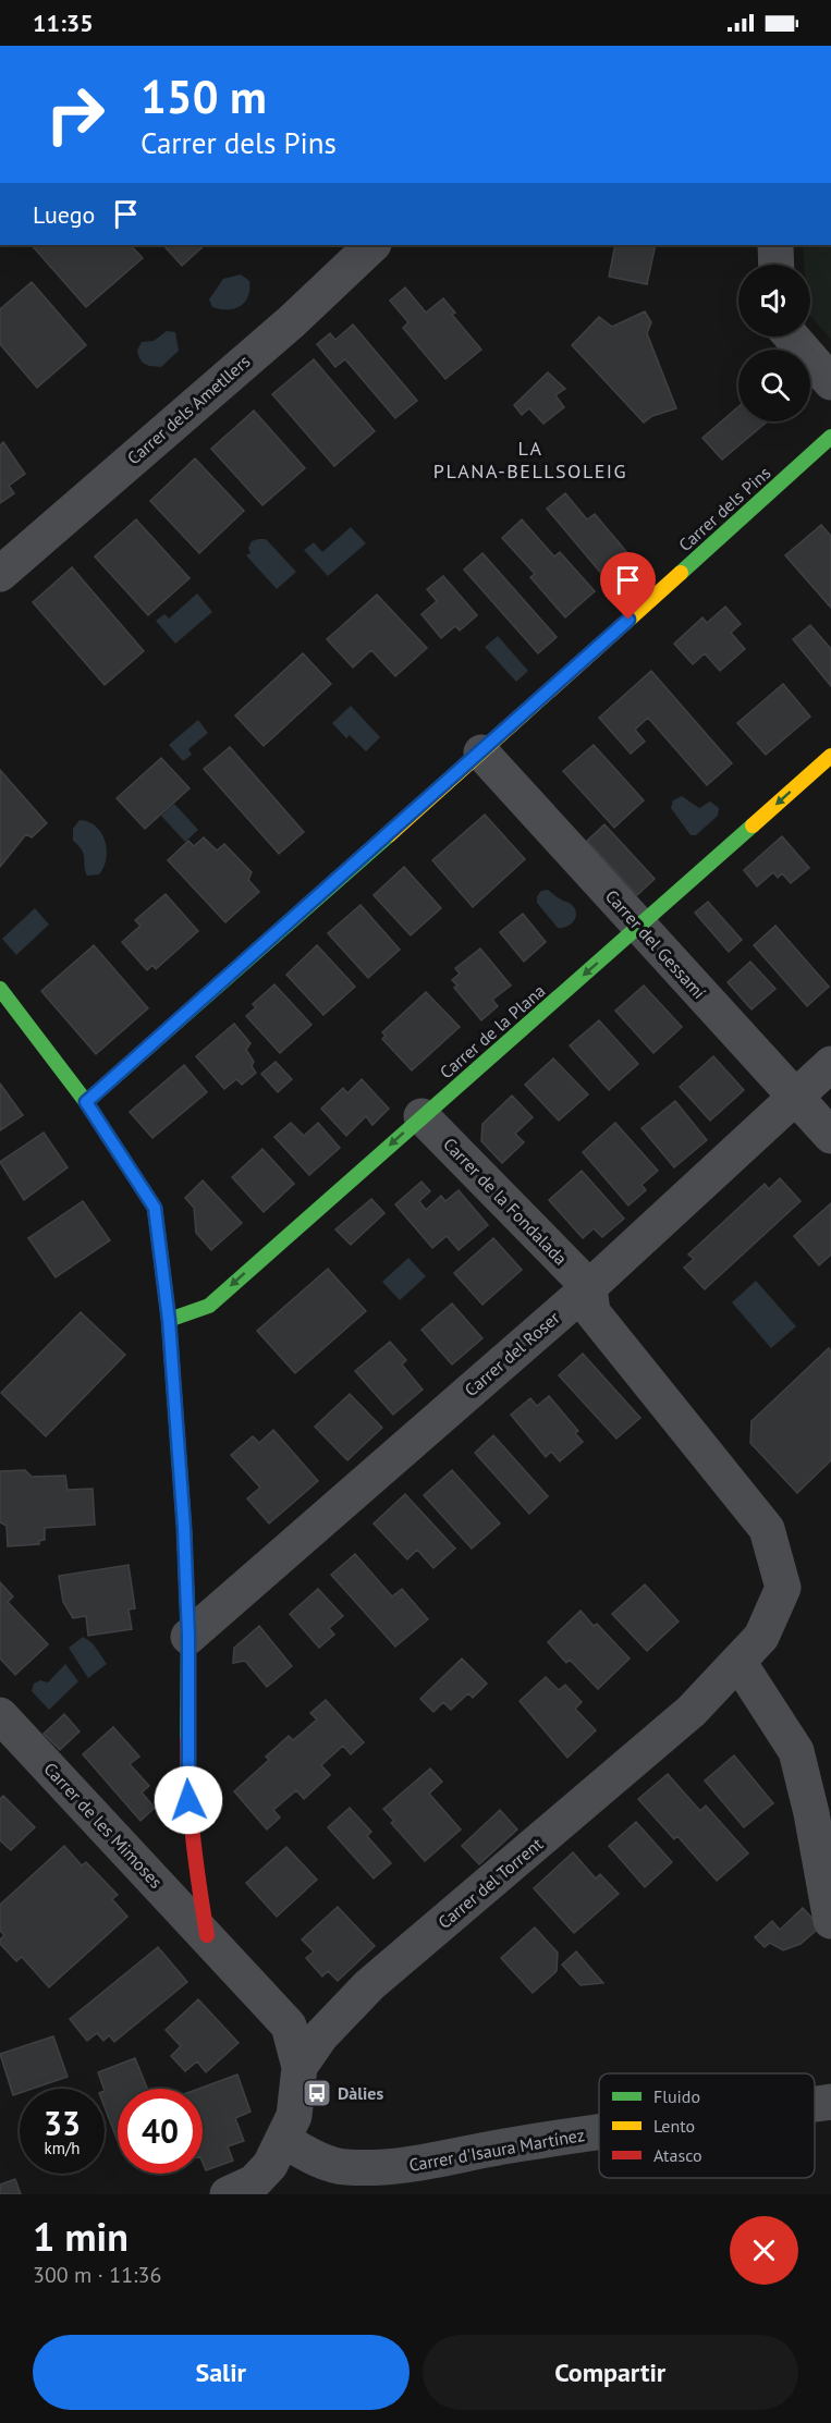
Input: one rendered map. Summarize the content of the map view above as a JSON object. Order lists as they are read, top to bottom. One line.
{"streets":{"street":["Carrer dels Ametllers","Carrer dels Pins","Carrer del Gessamí","Carrer de la Plana","Carrer de la Fondalada","Carrer del Roser","Carrer de les Mimoses","Carrer del Torrent","Carrer d'Isaura Martínez"]},"crossings":[["Carrer dels Pins","Carrer del Gessamí"],["Carrer del Gessamí","Carrer de la Plana"],["Carrer del Gessamí","Carrer del Roser"],["Carrer de la Plana","Carrer de la Fondalada"],["Carrer de la Fondalada","Carrer del Roser"],["Carrer de la Fondalada","Carrer del Torrent"],["Carrer del Roser","Carrer del Torrent"],["Carrer de les Mimoses","Carrer del Torrent"]],"one_way":["Carrer de la Plana"],"districts":["LA PLANA-BELLSOLEIG"],"places":{"bus stop":["Dàlies"]},"legend":["Fluido","Lento","Atasco"],"page":{"status":"11:35","turn":["150 m","Carrer dels Pins"],"then":"Luego","speed":"33 km/h","limit":"40","heading":["1 min","300 m · 11:36"],"buttons":["Salir","Compartir"]}}
